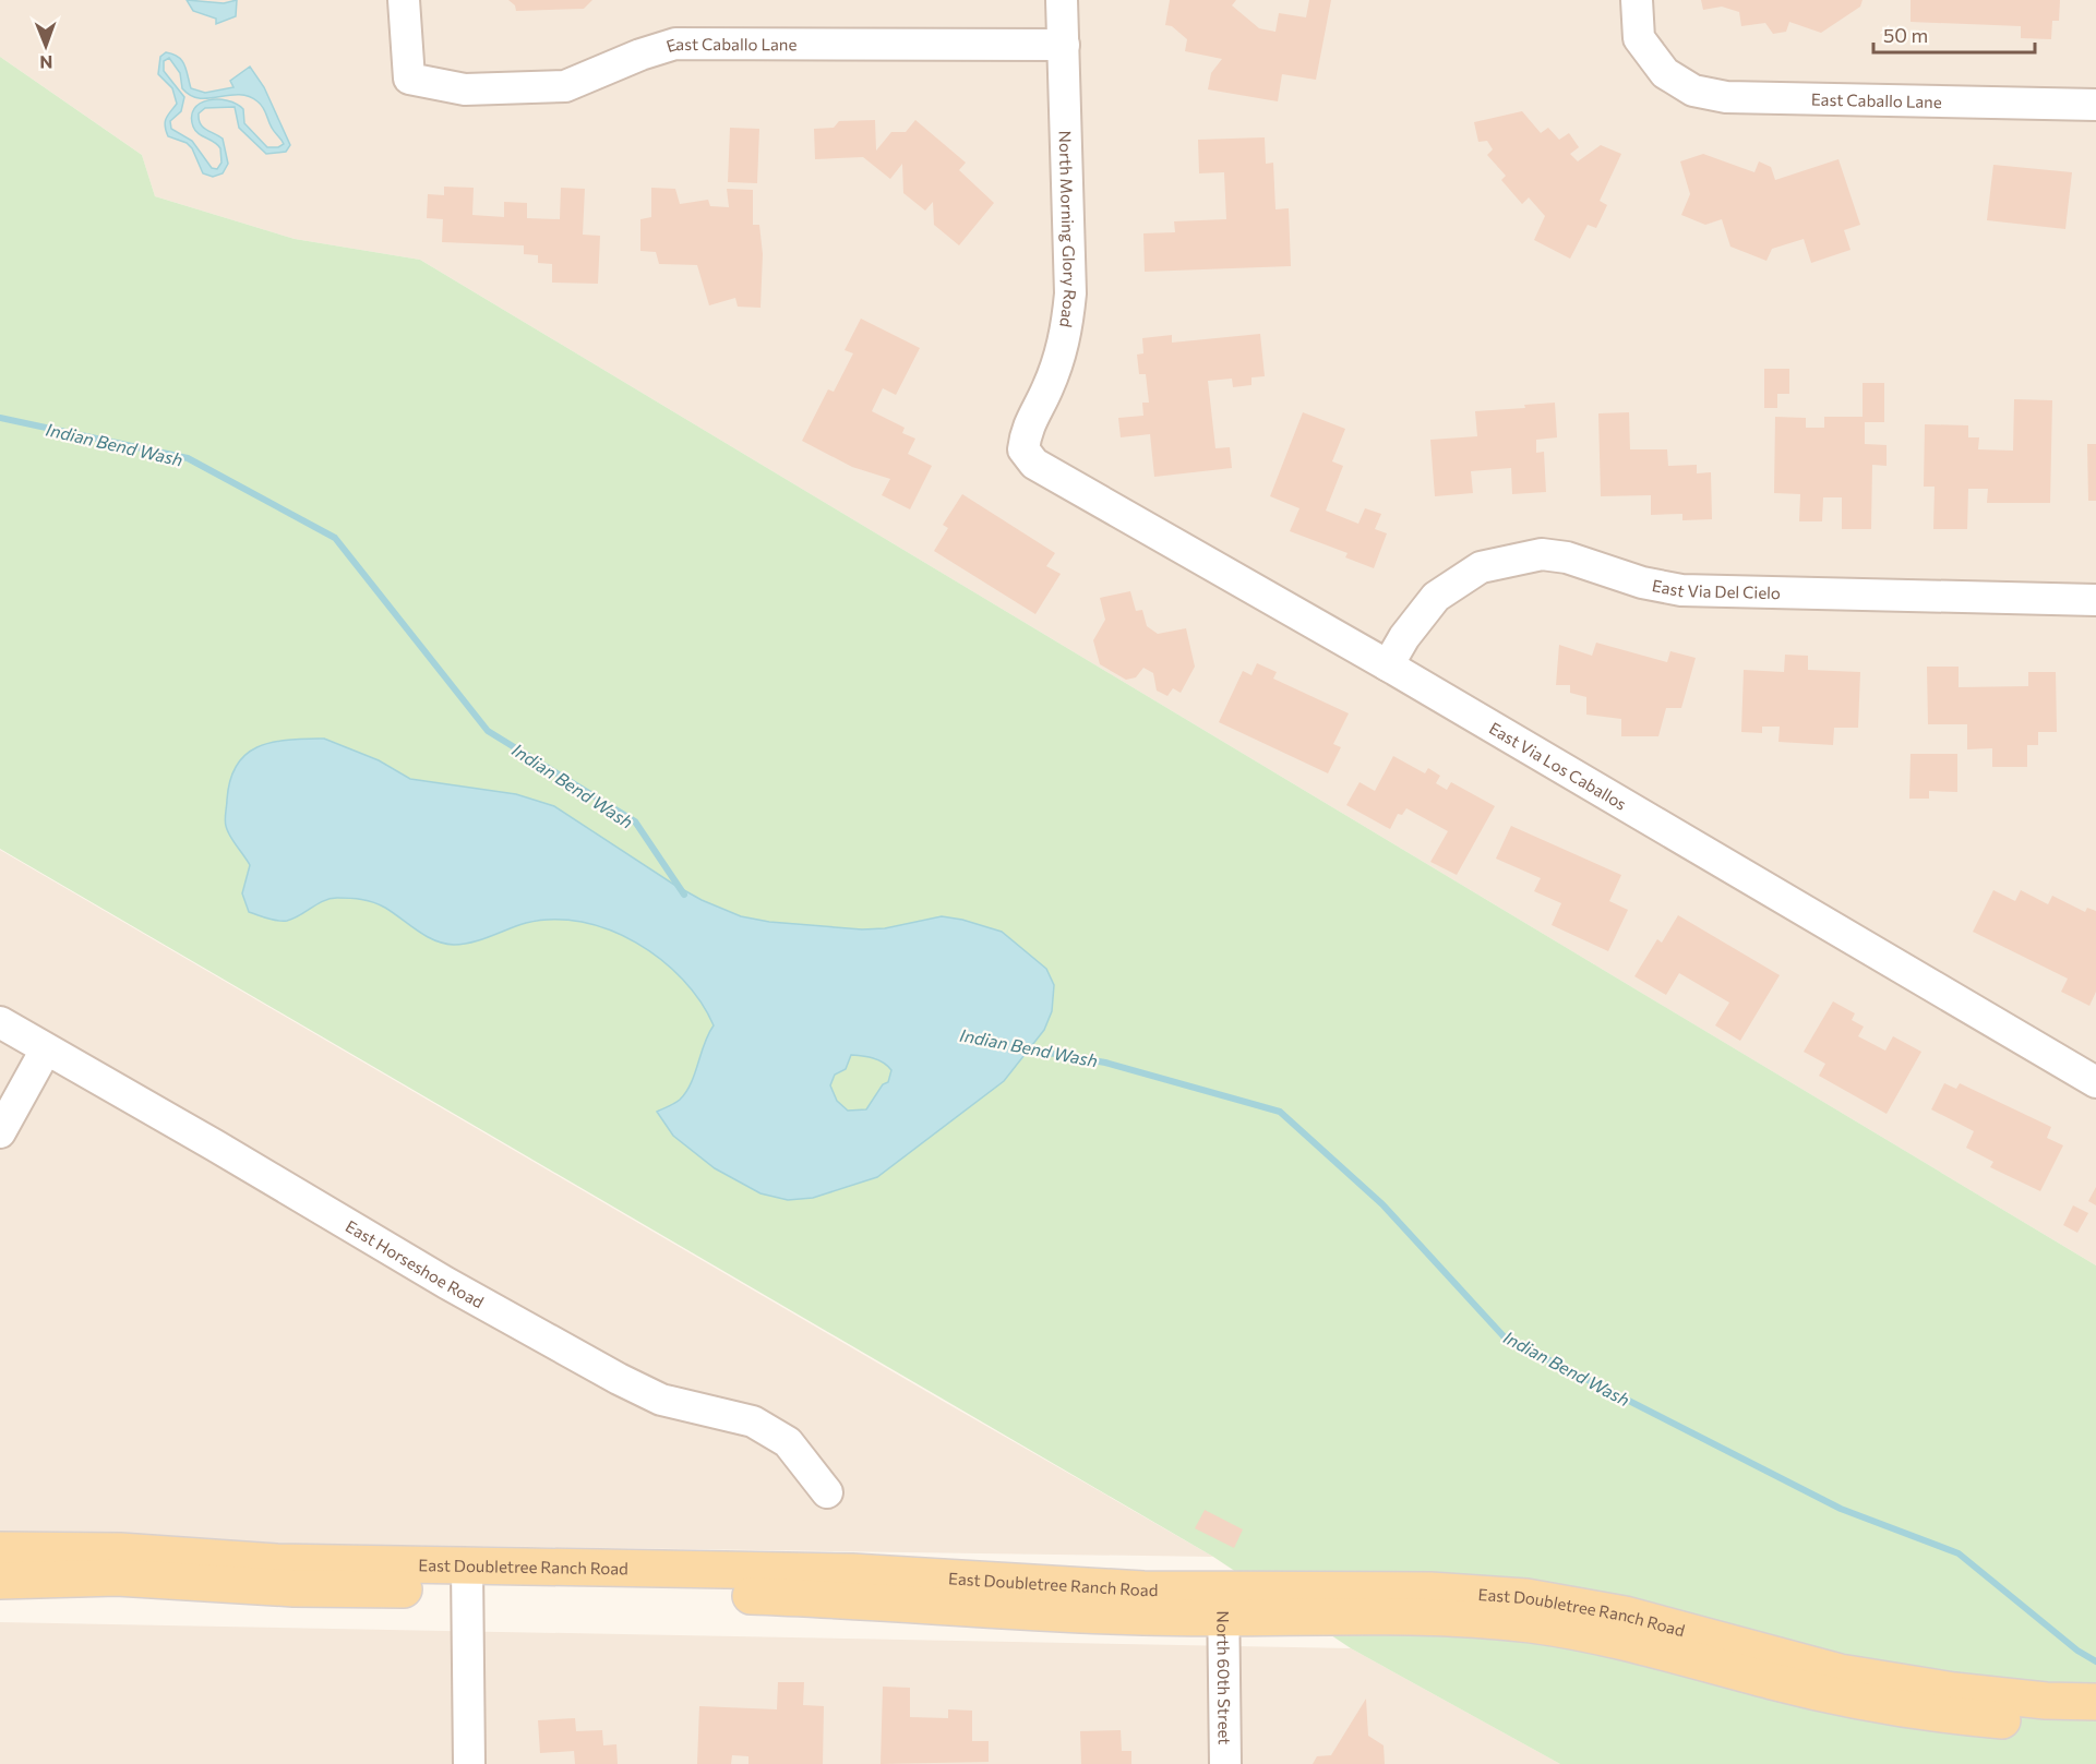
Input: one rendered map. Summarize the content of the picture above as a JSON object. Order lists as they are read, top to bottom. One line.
{"streets":{"main road":["East Doubletree Ranch Road"],"street":["East Caballo Lane","North Morning Glory Road","East Via Del Cielo","East Via Los Caballos","East Horseshoe Road","North 60th Street"]},"crossings":[["East Caballo Lane","North Morning Glory Road"],["North Morning Glory Road","East Via Los Caballos"],["East Via Del Cielo","East Via Los Caballos"],["East Doubletree Ranch Road","North 60th Street"]],"water":["Indian Bend Wash"],"scale_bar":"50 m","north":"bottom"}
